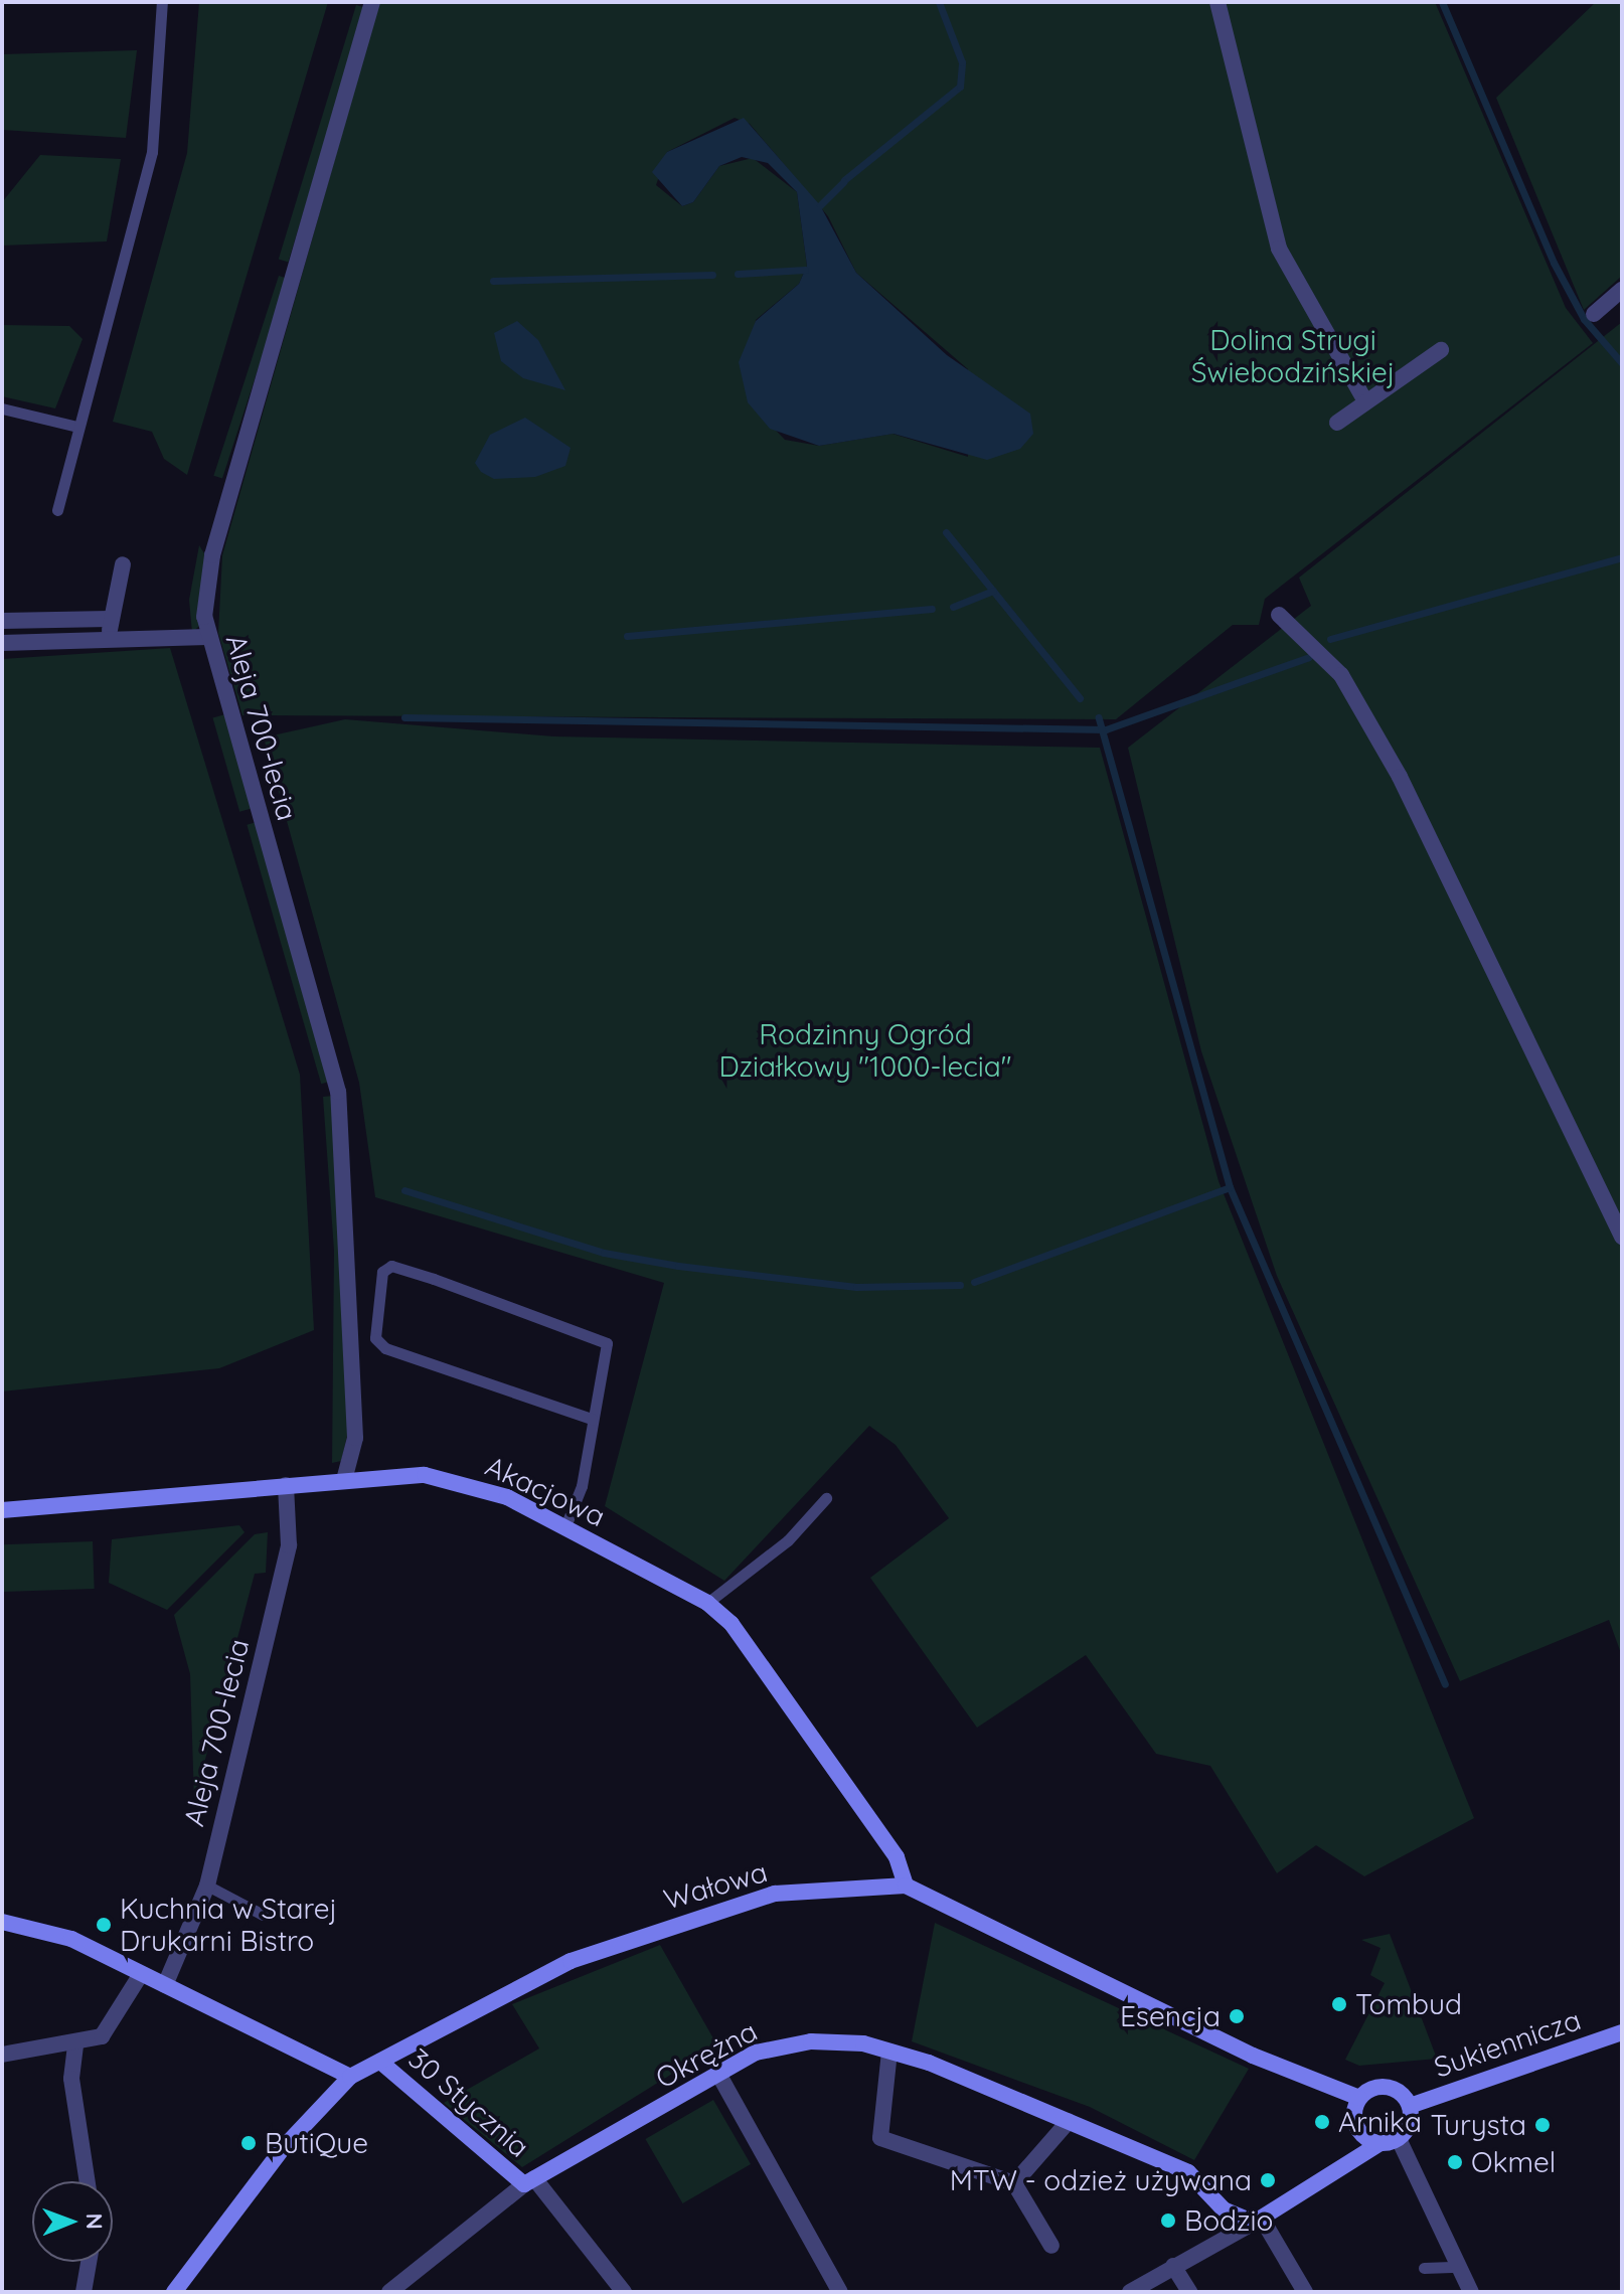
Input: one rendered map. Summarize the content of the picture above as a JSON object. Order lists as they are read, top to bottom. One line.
{"streets":{"street":["Aleja 700-lecia","Akacjowa","Wałowa","Sukiennicza","Okrężna","30 Stycznia"]},"crossings":[["Aleja 700-lecia","Akacjowa"],["Akacjowa","Wałowa"],["Wałowa","Sukiennicza"],["Wałowa","30 Stycznia"],["Okrężna","30 Stycznia"]],"parks":["Dolina Strugi Świebodzińskiej","Rodzinny Ogród Działkowy \"1000-lecia\""],"places":["Kuchnia w Starej Drukarni Bistro","Tombud","Esencja","Arnika","Turysta","ButiQue","Okmel","MTW - odzież używana","Bodzio"],"north":"right"}
